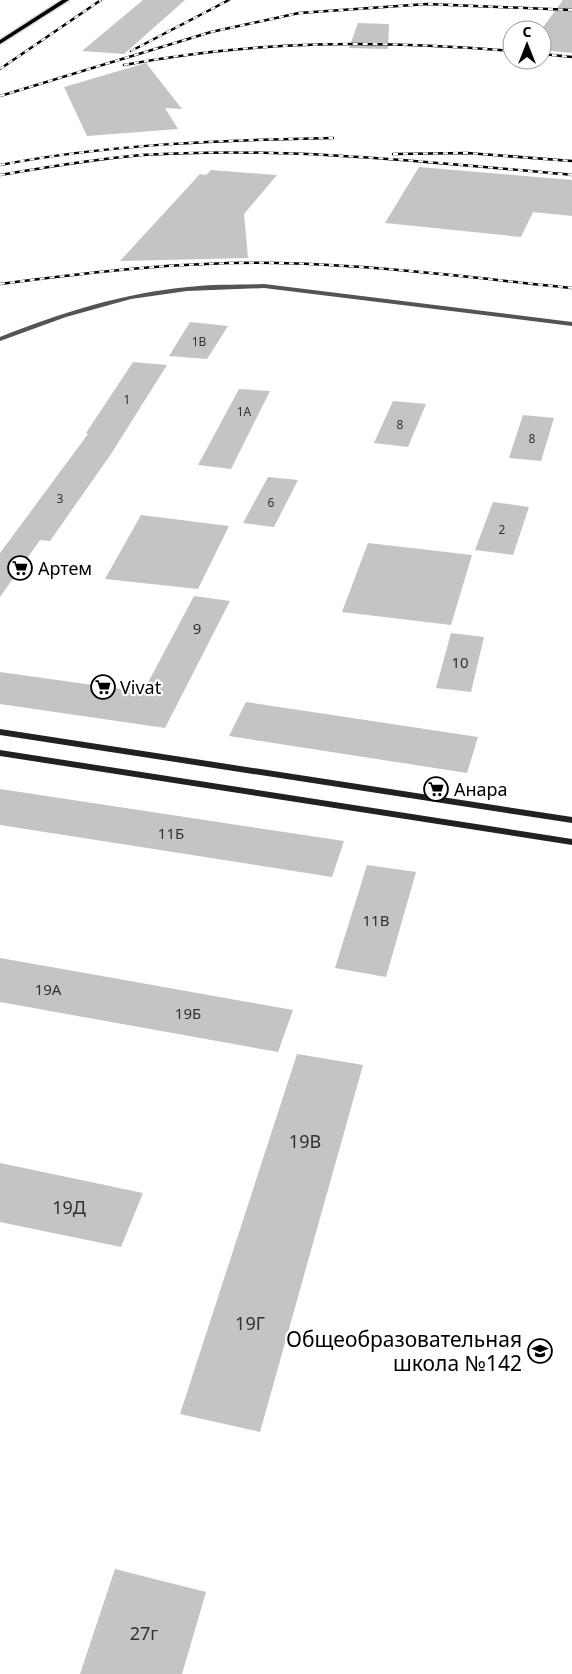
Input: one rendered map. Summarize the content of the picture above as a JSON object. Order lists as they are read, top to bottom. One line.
{"places":{"supermarket":["Артем","Vivat","Анара"],"school or university":["Общеобразовательная школа №142"]},"house_numbers":["1В","1","1А","8","8","3","6","2","9","10","11Б","11В","19А","19Б","19В","19Д","19Г","27г"],"north":"top"}
